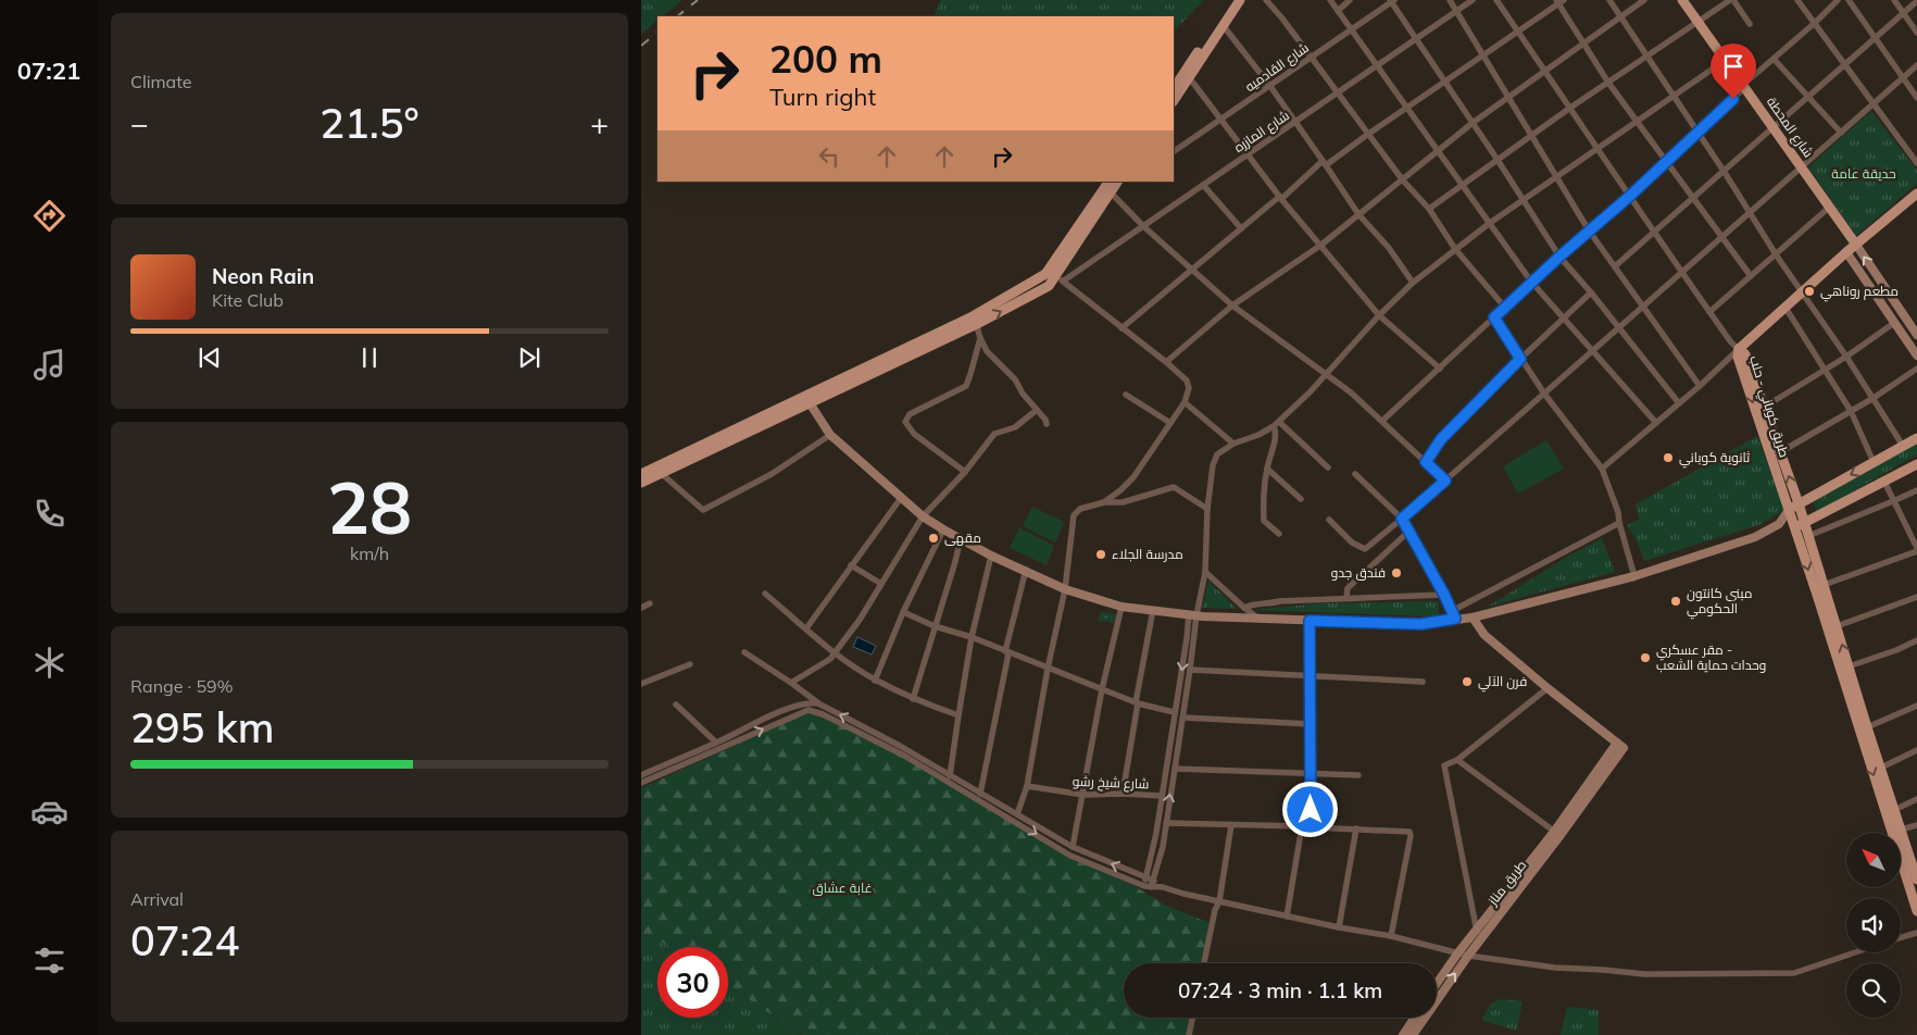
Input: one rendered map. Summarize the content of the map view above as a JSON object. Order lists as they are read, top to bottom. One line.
{"streets":{"main road":["شارع المحطة","طريق كوباني - حلب","طريق مناز"],"street":["شارع القادميه","شارع المازره","شارع شيخ رشو"]},"parks":["حديقة عامة","غابة عشاق"],"places":["مطعم روناهي","ثانوية كوباني","مقهى","مدرسة الجلاء","فندق جدو","مبنى كانتون الحكومي","مقر عسكري - وحدات حماية الشعب","فرن الآلي"],"north":"top left","page":{"tabs":"07:21","tile":["Climate",["28","km/h"],["Range · 59%","295 km"],["Arrival","07:24"]],"turn":["200 m","Turn right"],"heat":["−","21.5°","+"],"song":["Neon Rain","Kite Club"],"limit":"30","trip":"07:24 · 3 min · 1.1 km"}}
